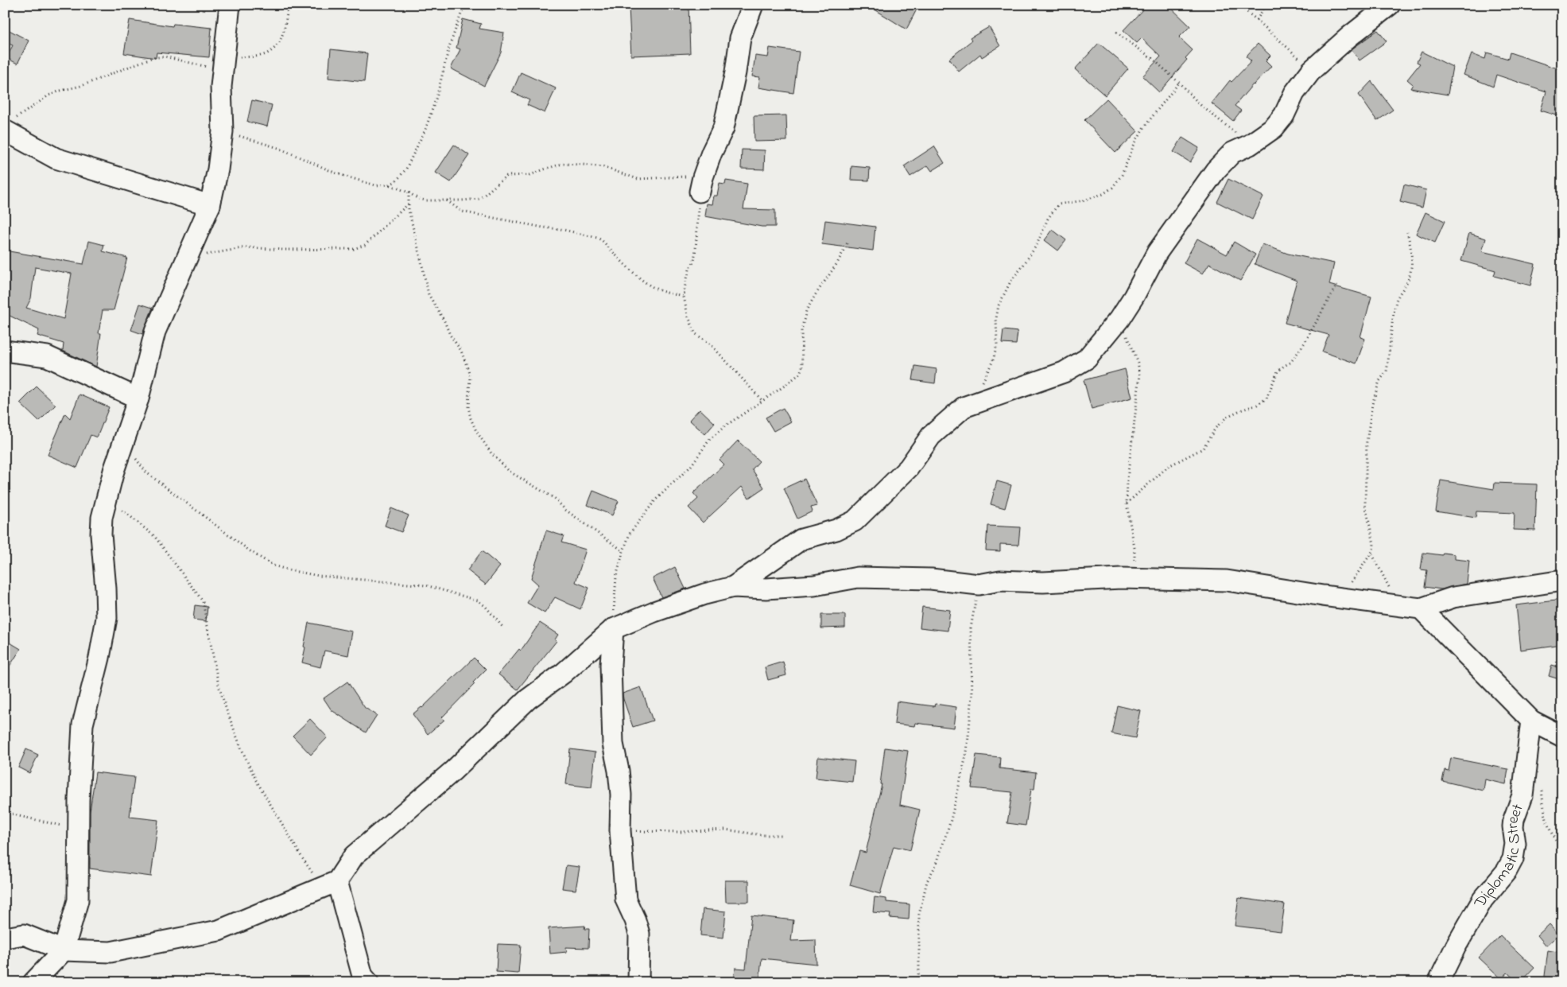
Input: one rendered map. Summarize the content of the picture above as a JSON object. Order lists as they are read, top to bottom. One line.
{"streets":{"street":["Diplomatic Street"]}}
